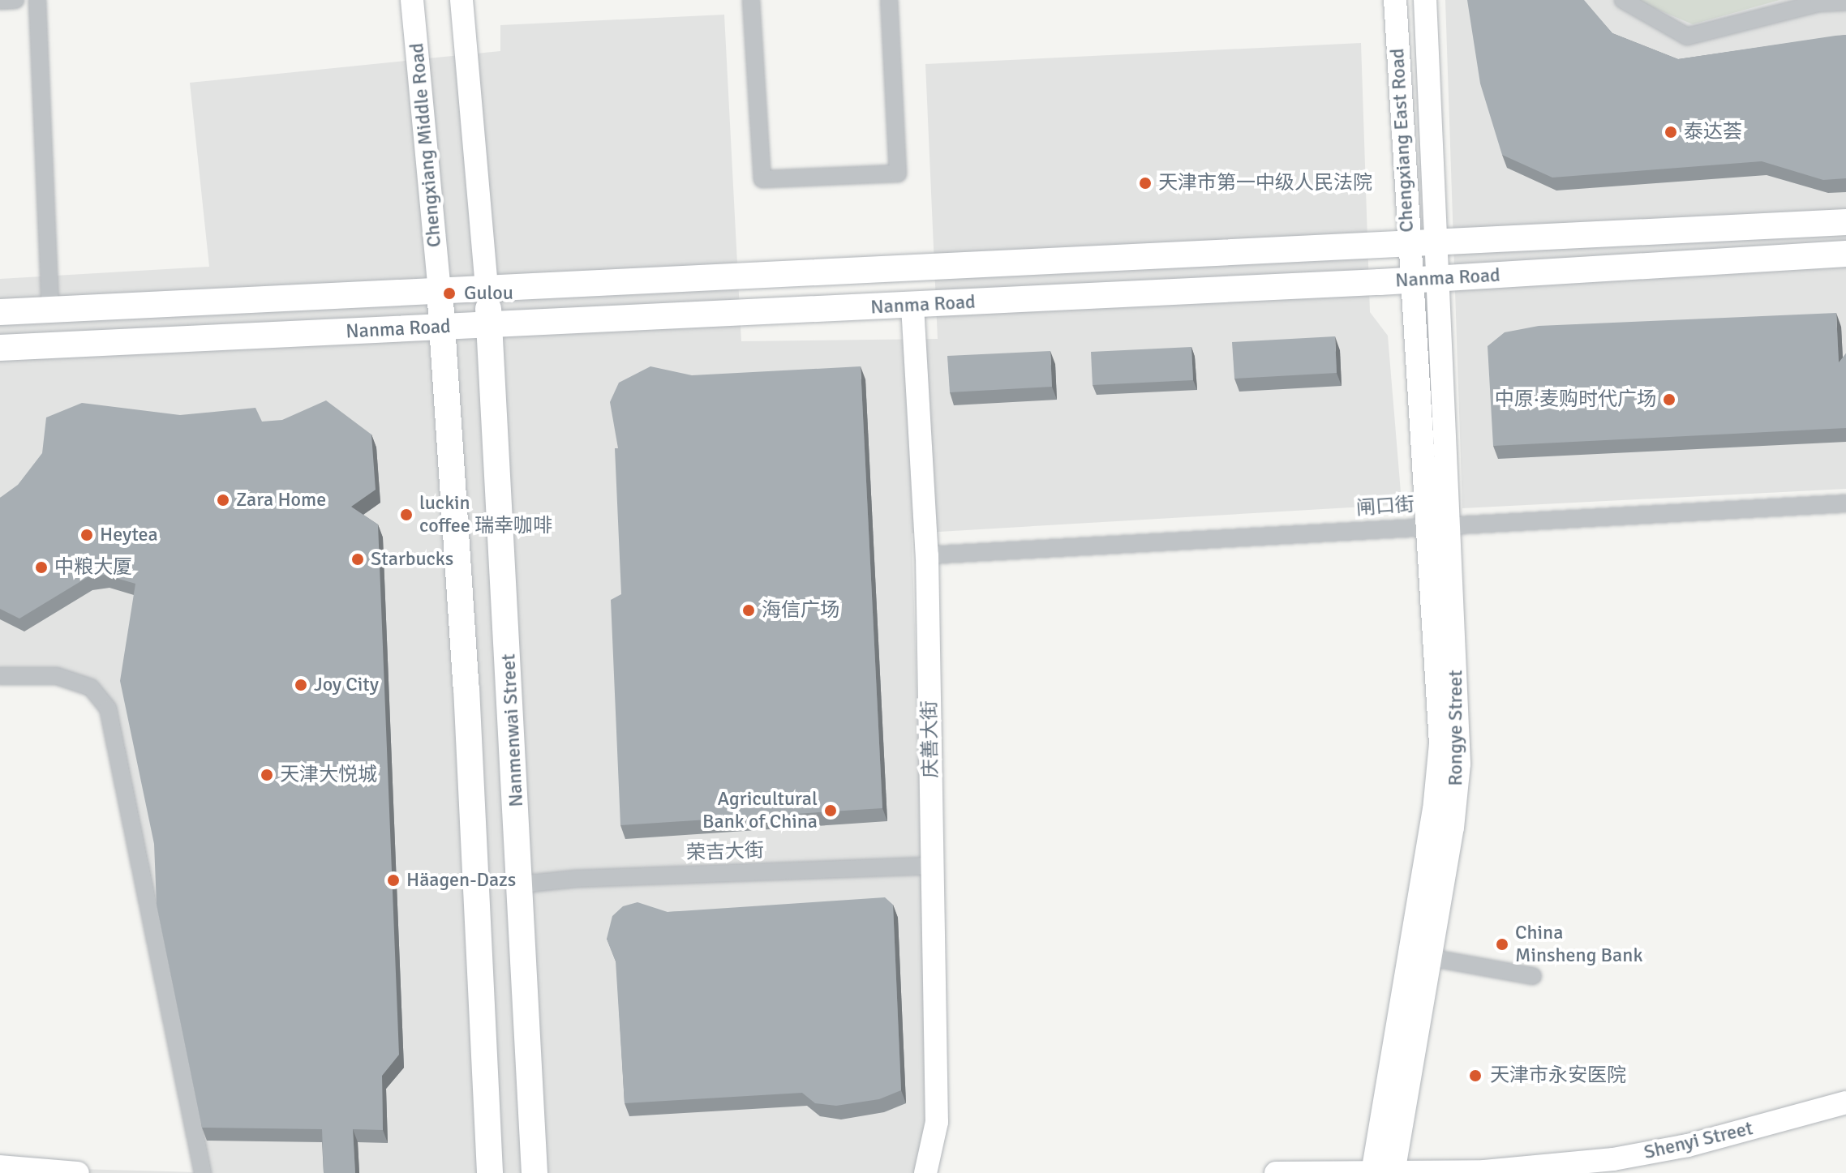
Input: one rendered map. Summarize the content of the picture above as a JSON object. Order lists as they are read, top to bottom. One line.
{"streets":{"main road":["Nanma Road","Nanmenwai Street"],"street":["Chengxiang East Road","Chengxiang Middle Road","闸口街","Rongye Street","庆善大街","荣吉大街","Shenyi Street"]},"crossings":[["Chengxiang East Road","Nanma Road"],["Chengxiang East Road","Rongye Street"],["Chengxiang Middle Road","Nanma Road"],["Nanma Road","Rongye Street"],["Nanma Road","Nanmenwai Street"],["Nanma Road","庆善大街"],["闸口街","Rongye Street"],["闸口街","庆善大街"],["Rongye Street","Shenyi Street"],["Nanmenwai Street","荣吉大街"],["庆善大街","荣吉大街"]],"places":["泰达荟","天津市第一中级人民法院","Gulou","中原·麦购时代广场","Zara Home","luckin coffee 瑞幸咖啡","Heytea","Starbucks","中粮大厦","海信广场","Joy City","天津大悦城","Agricultural Bank of China","Häagen-Dazs","China Minsheng Bank","天津市永安医院"]}
